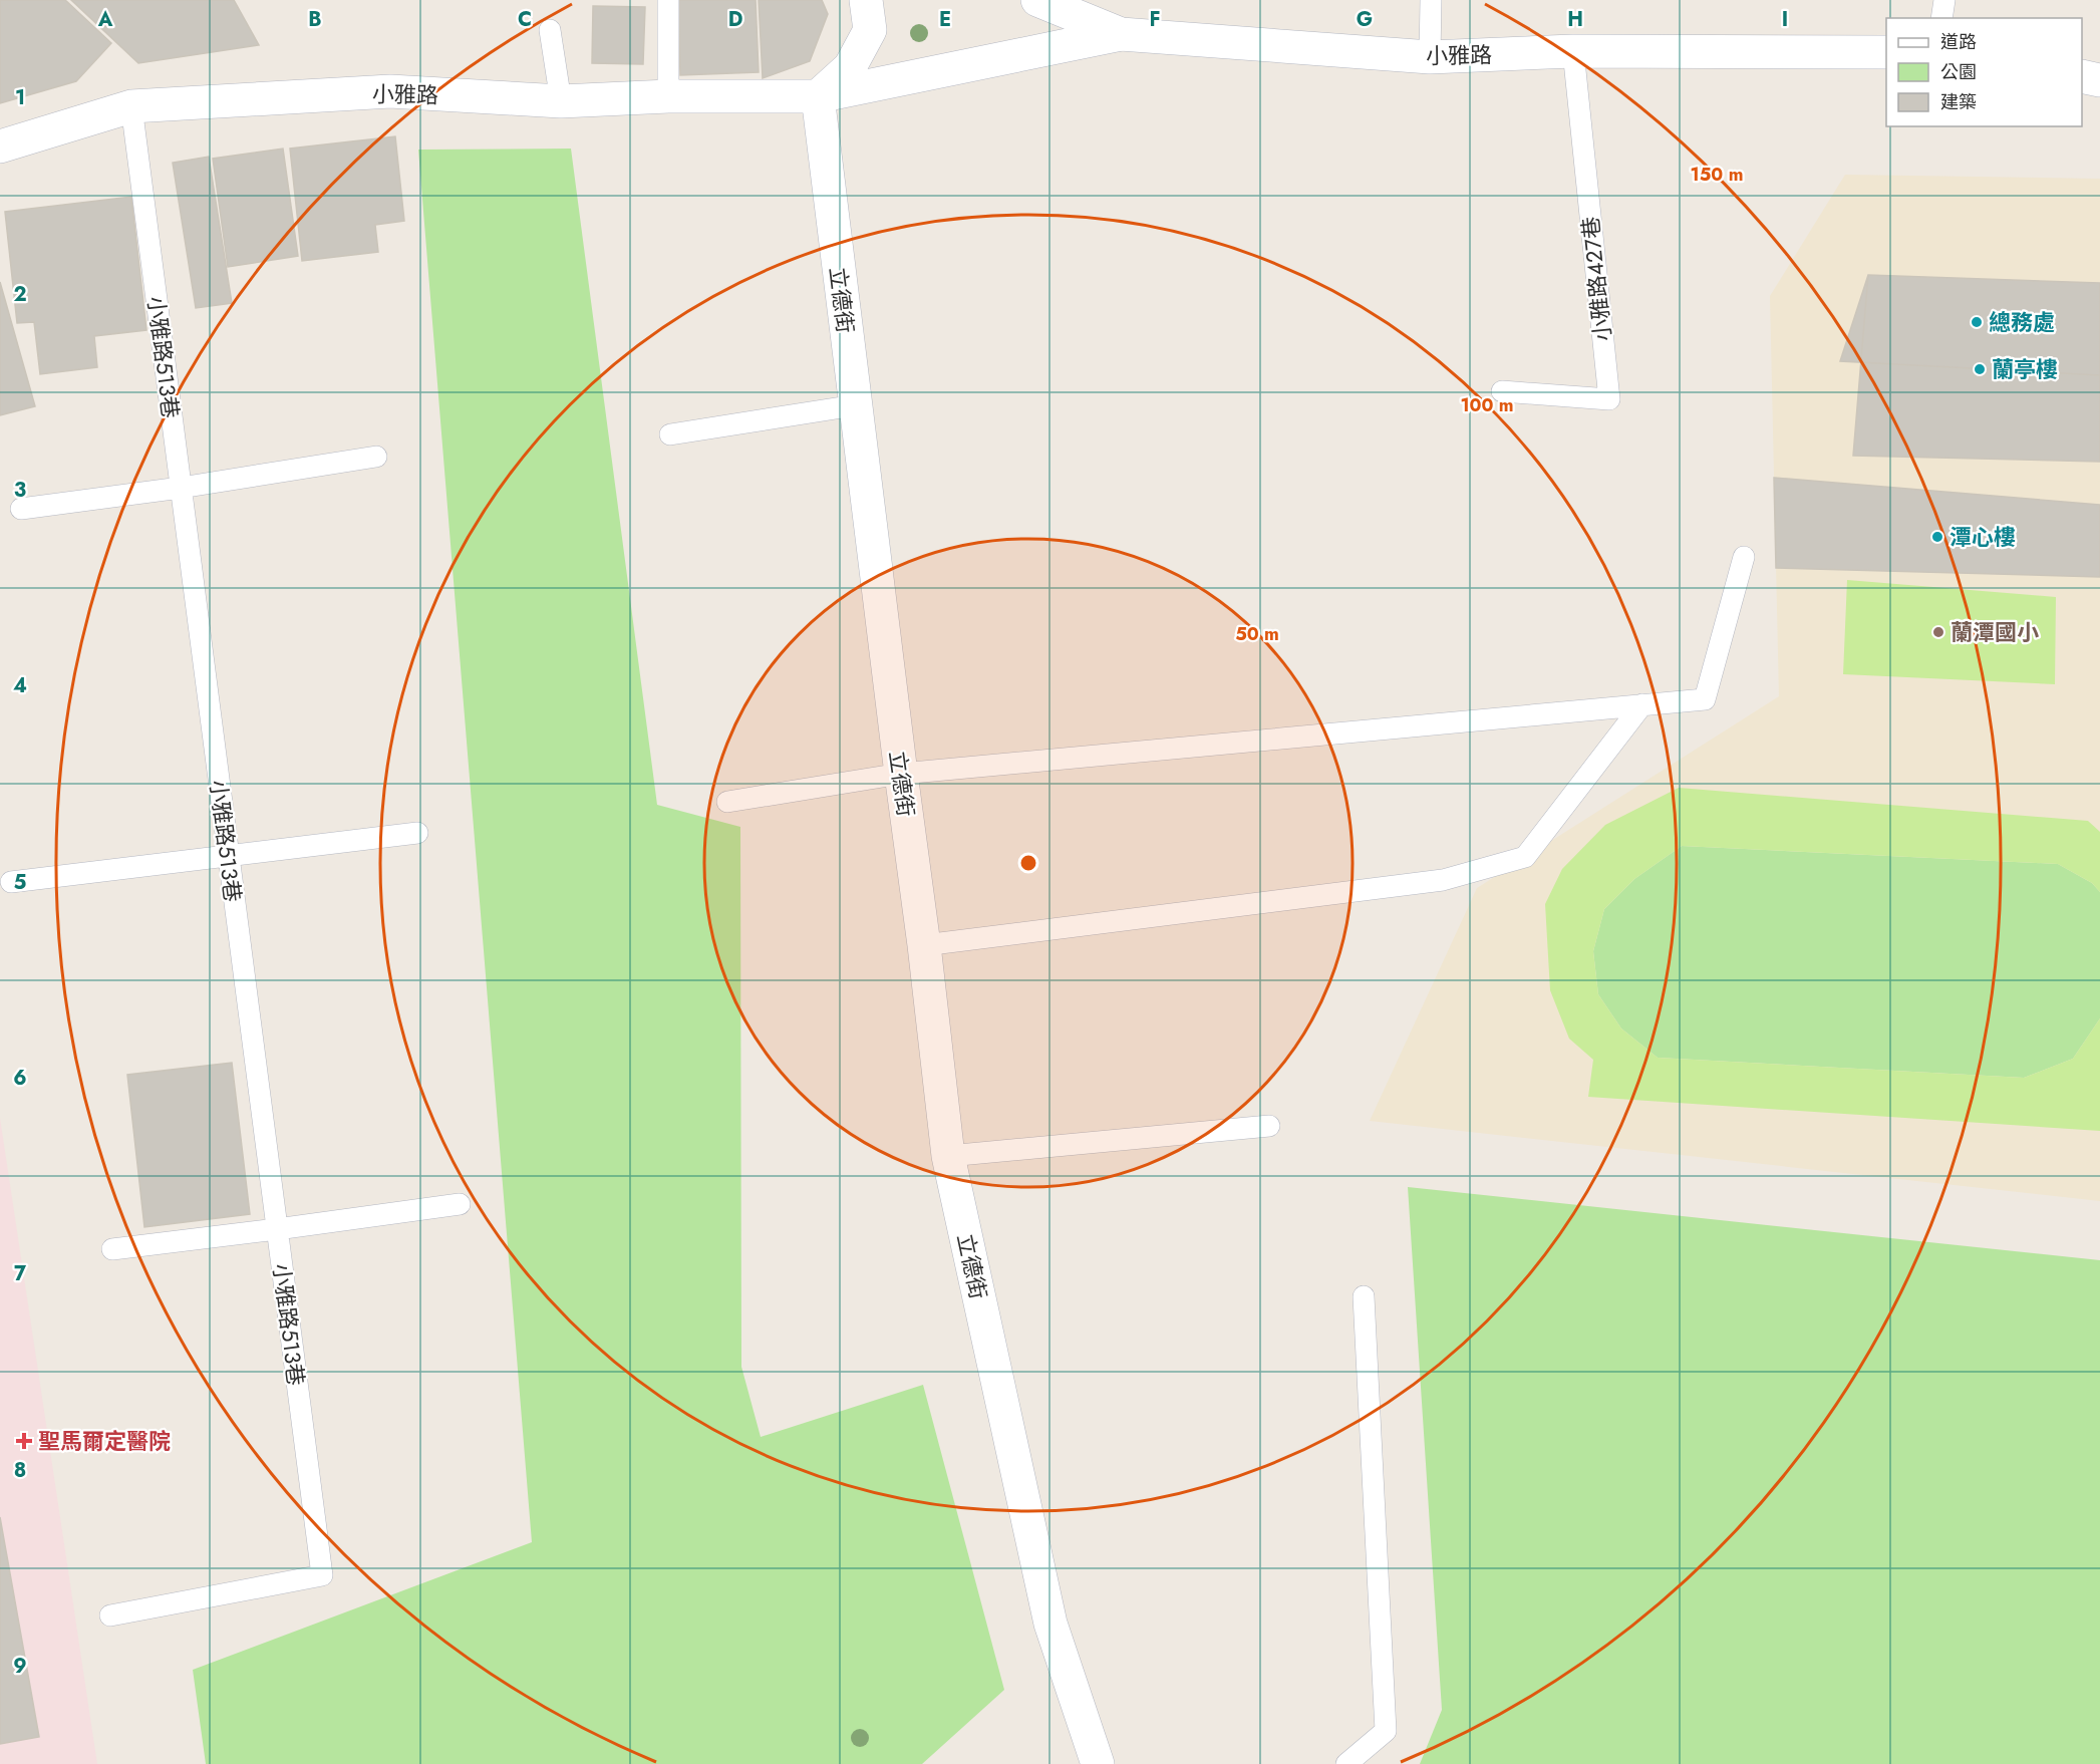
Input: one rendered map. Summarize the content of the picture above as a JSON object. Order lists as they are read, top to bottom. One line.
{"streets":{"street":["小雅路","立德街"],"lane":["小雅路427巷","小雅路513巷"]},"crossings":[["小雅路","小雅路427巷"],["小雅路","立德街"],["小雅路","小雅路513巷"]],"places":{"other":["總務處","蘭亭樓","潭心樓","蘭潭國小"],"health":["聖馬爾定醫院"]},"legend":["道路","公園","建築"],"grid":{"columns":["A","B","C","D","E","F","G","H","I"],"rows":["1","2","3","4","5","6","7","8","9"]},"rings":["150 m","100 m","50 m"]}
